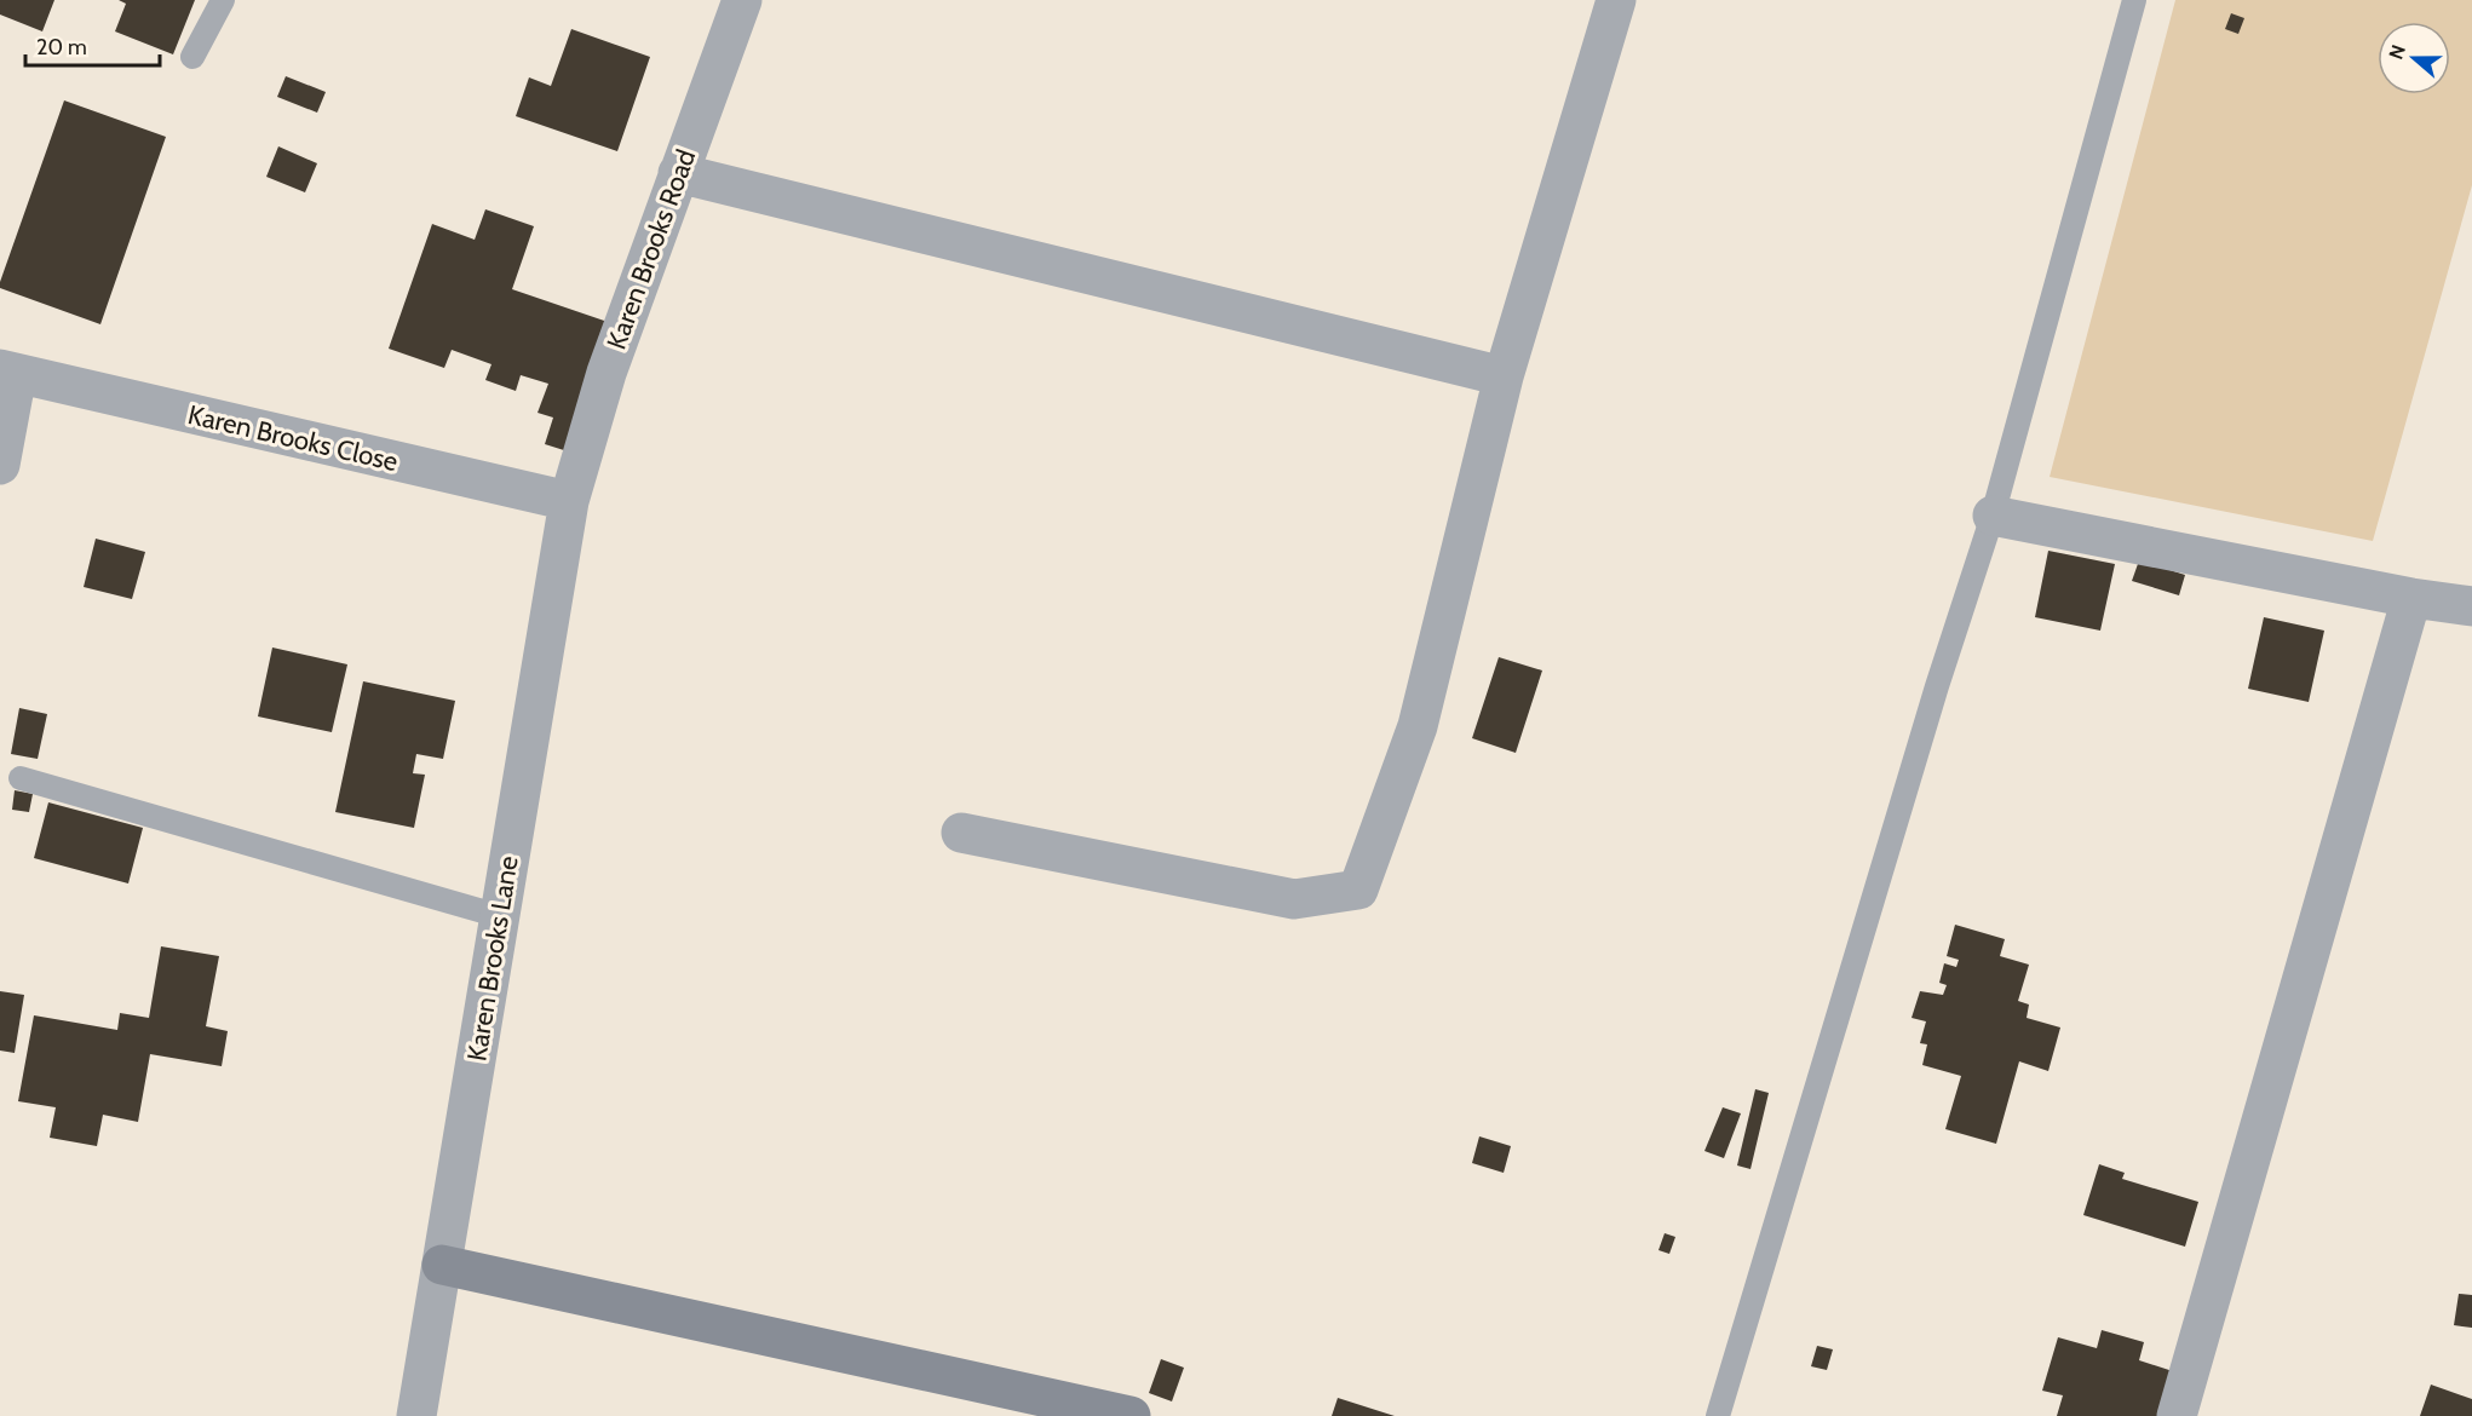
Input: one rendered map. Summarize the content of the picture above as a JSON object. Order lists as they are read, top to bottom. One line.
{"streets":{"street":["Karen Brooks Road","Karen Brooks Close","Karen Brooks Lane"]},"crossings":[["Karen Brooks Road","Karen Brooks Close"],["Karen Brooks Road","Karen Brooks Lane"],["Karen Brooks Close","Karen Brooks Lane"]],"scale_bar":"20 m","north":"left"}
